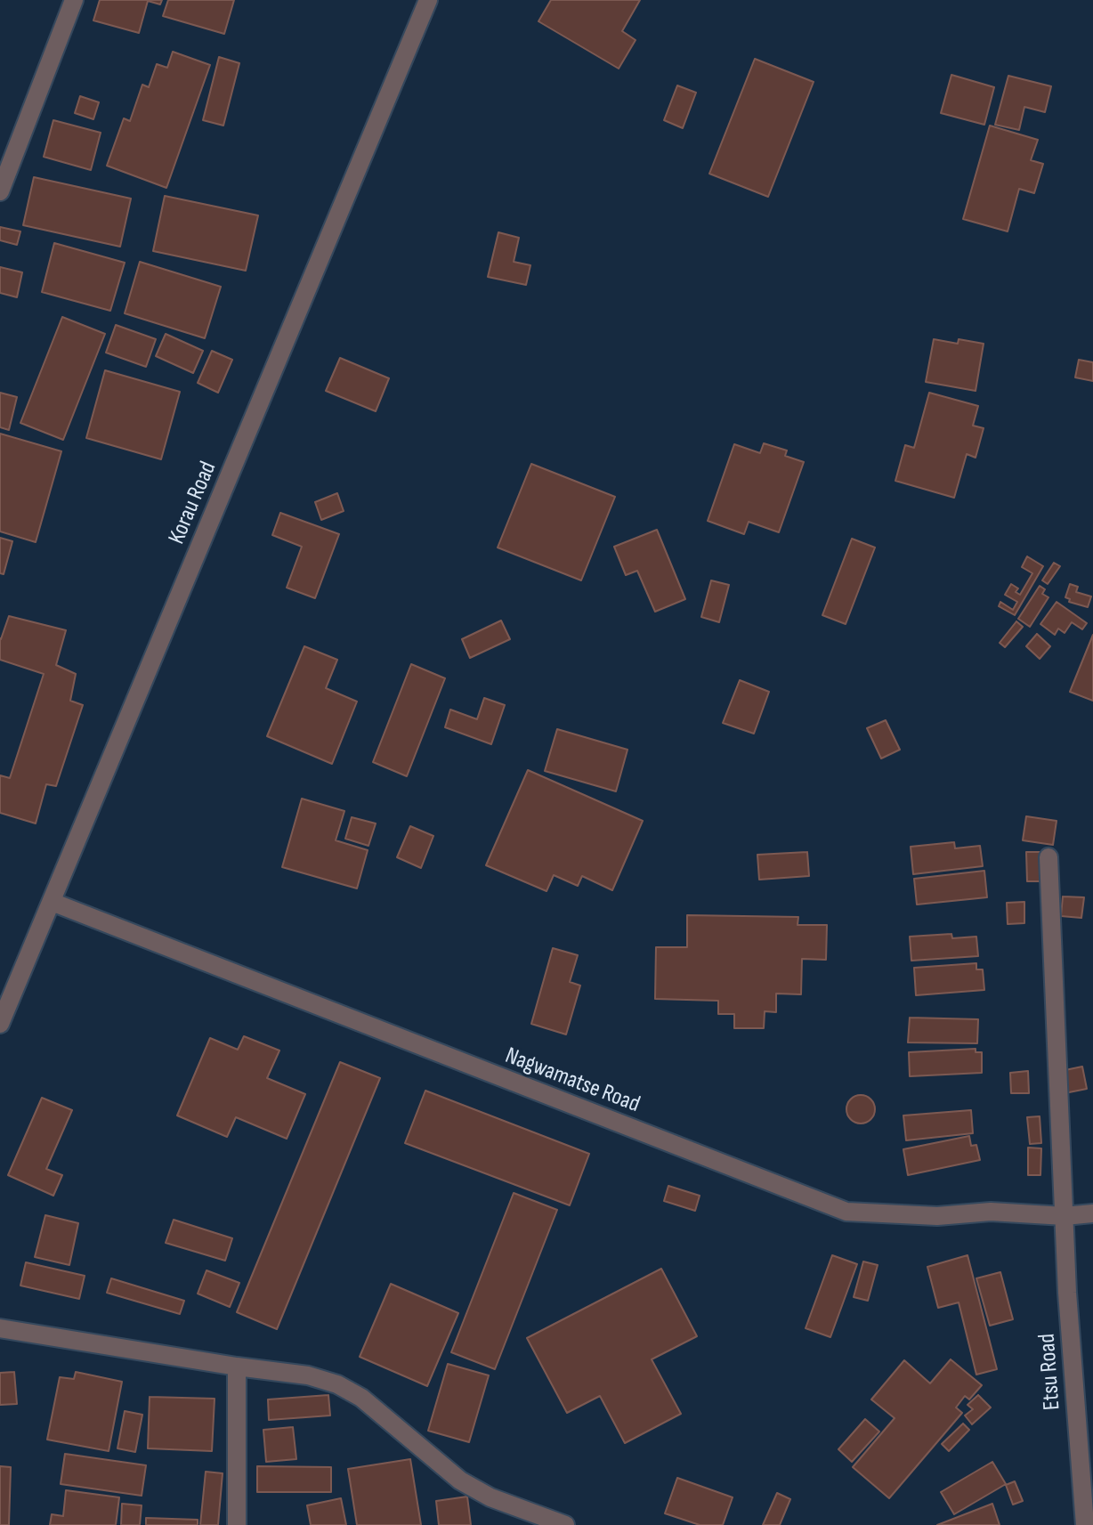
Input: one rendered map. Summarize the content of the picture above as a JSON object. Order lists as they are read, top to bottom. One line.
{"streets":{"street":["Korau Road","Nagwamatse Road","Etsu Road"]},"crossings":[["Korau Road","Nagwamatse Road"],["Nagwamatse Road","Etsu Road"]]}
